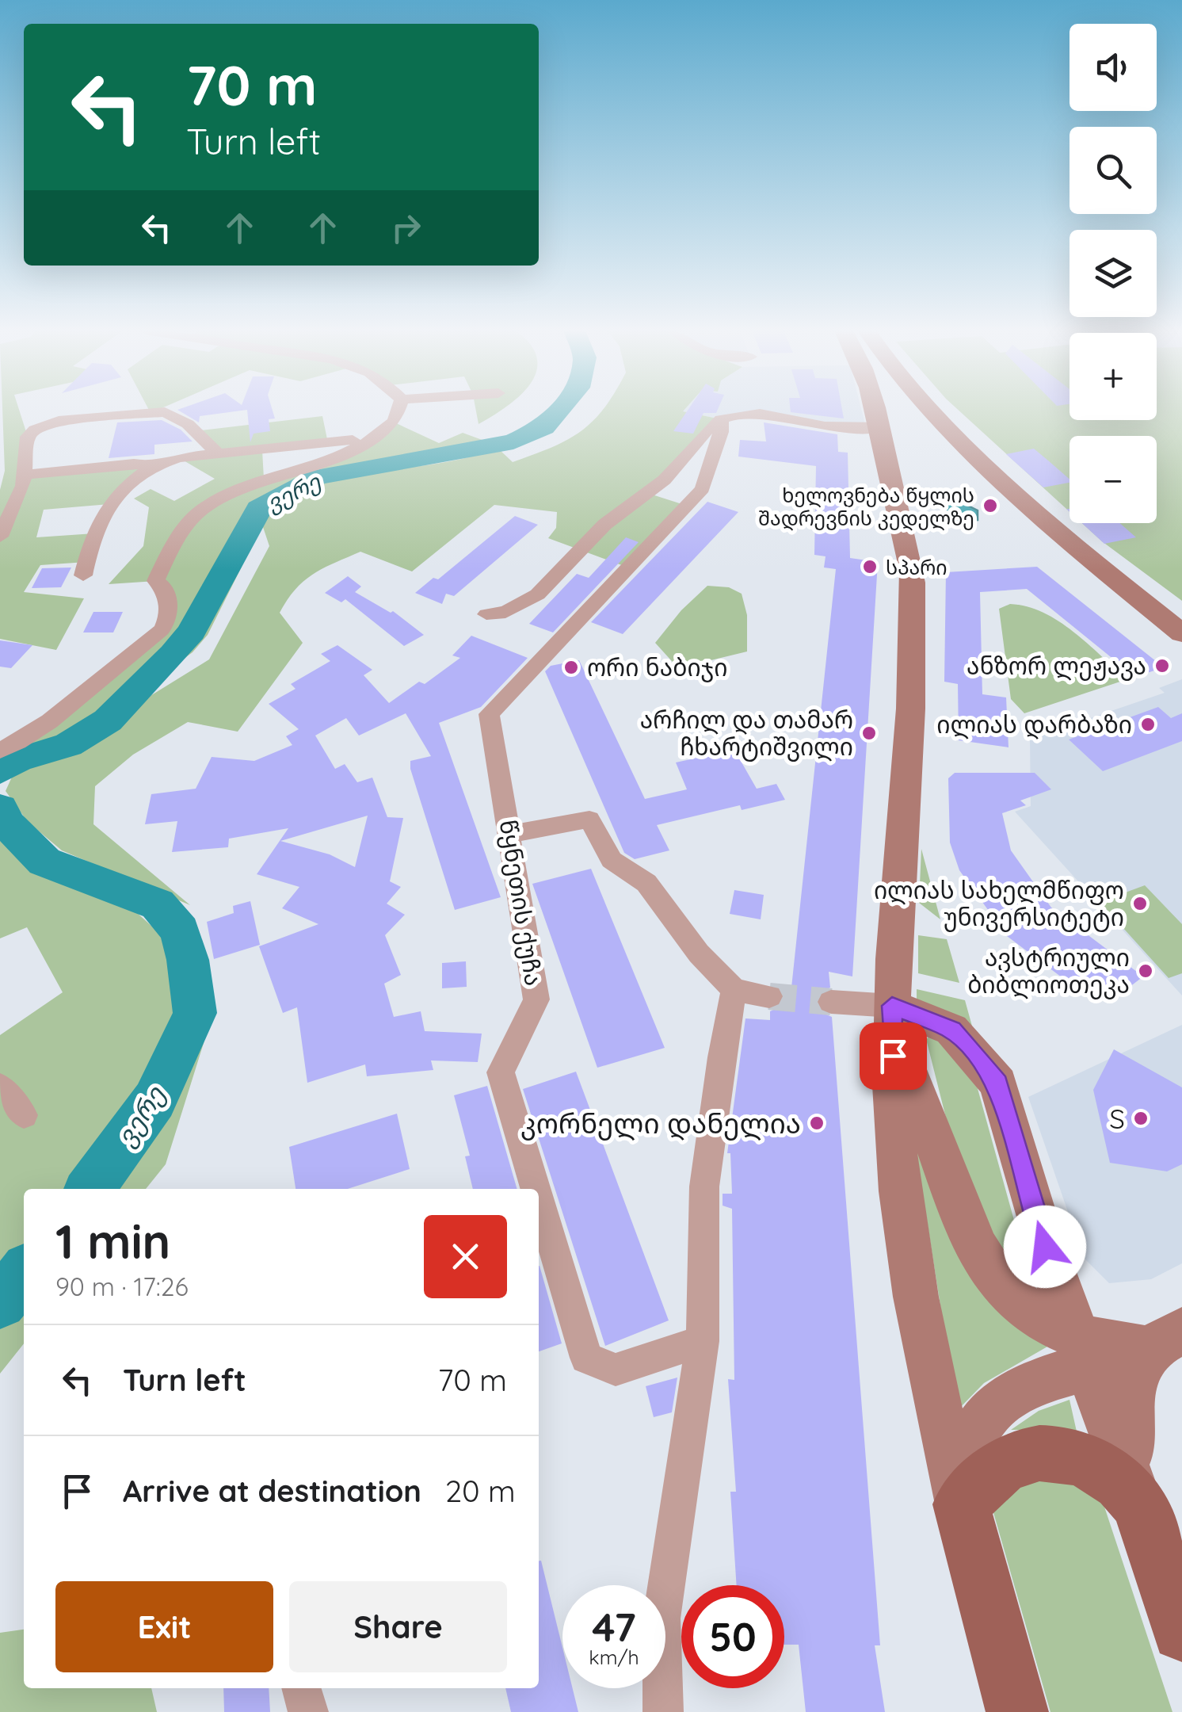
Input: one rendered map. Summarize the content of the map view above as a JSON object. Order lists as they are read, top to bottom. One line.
{"streets":{"street":["წყნეთის ქუჩა"]},"water":["ვერე"],"places":["ხელოვნება წყლის შადრევნის კედელზე","სპარი","ანზორ ლეჟავა","ორი ნაბიჯი","ილიას დარბაზი","არჩილ და თამარ ჩხარტიშვილი","ილიას სახელმწიფო უნივერსიტეტი","ავსტრიული ბიბლიოთეკა","S","კორნელი დანელია"],"page":{"map_buttons":["+","−"],"turn":["70 m","Turn left"],"heading":["1 min","90 m · 17:26"],"list":[{"name":"Turn left","value":"70 m"},{"name":"Arrive at destination","value":"20 m"}],"buttons":["Exit","Share"],"speed":"47 km/h","limit":"50"}}
